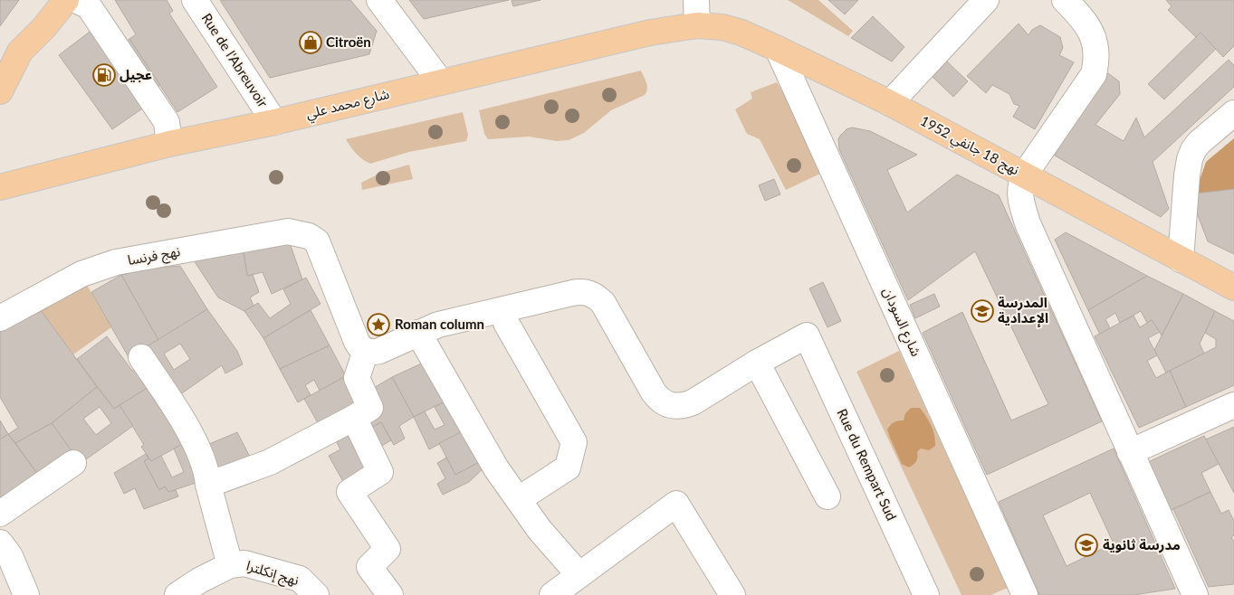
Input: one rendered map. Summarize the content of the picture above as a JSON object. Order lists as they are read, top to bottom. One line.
{"streets":{"main road":["شارع محمد علي","نهج 18 جانفي 1952"],"street":["Rue de l'Abreuvoir","نهج فرنسا","شارع السودان","Rue du Rempart Sud","نهج إنكلترا"]},"crossings":[["Rue de l'Abreuvoir","شارع محمد علي"],["شارع محمد علي","نهج 18 جانفي 1952"],["نهج 18 جانفي 1952","شارع السودان"]],"places":{"shop":["Citroën"],"fuel station":["عجيل"],"school or university":["المدرسة الإعدادية","مدرسة ثانوية"],"place":["Roman column"]}}
